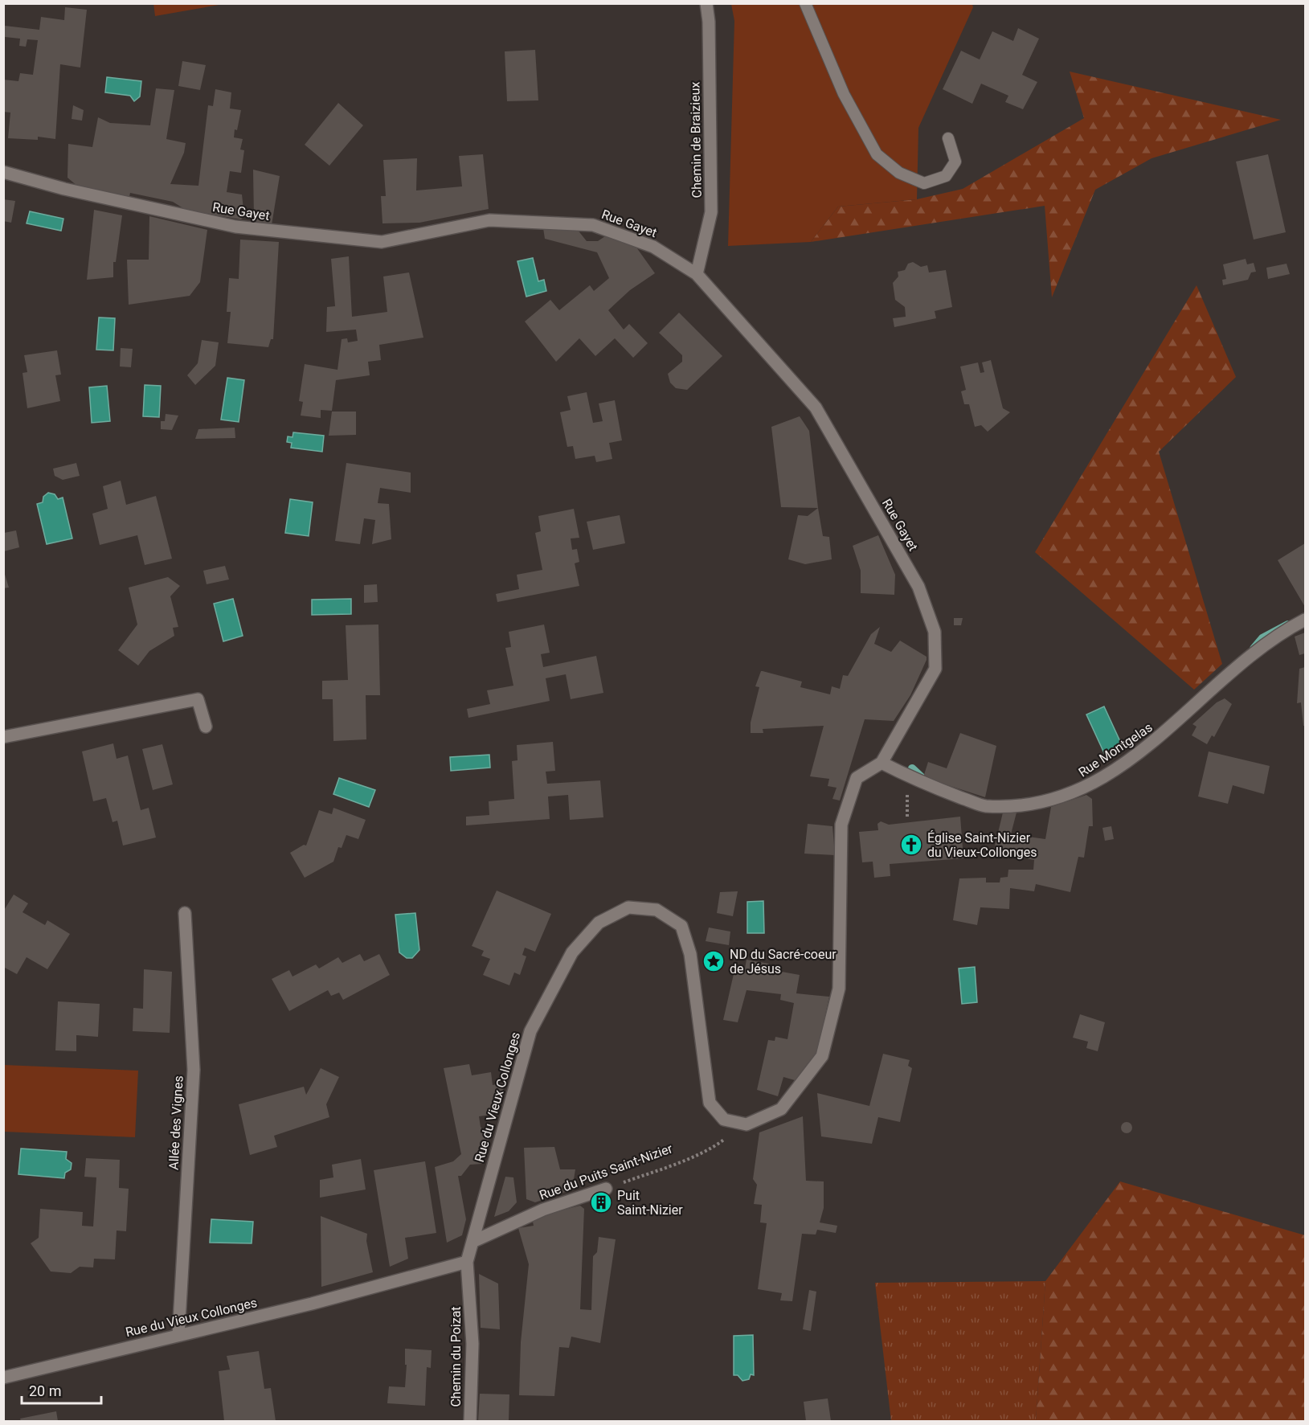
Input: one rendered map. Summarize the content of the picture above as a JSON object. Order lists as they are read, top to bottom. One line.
{"streets":{"street":["Chemin de Braizieux","Rue Gayet","Rue Montgelas","Rue du Vieux Collonges","Allée des Vignes","Rue du Puits Saint-Nizier","Chemin du Poizat"]},"crossings":[["Chemin de Braizieux","Rue Gayet"],["Rue Gayet","Rue Montgelas"],["Rue du Vieux Collonges","Allée des Vignes"],["Rue du Vieux Collonges","Rue du Puits Saint-Nizier"],["Rue du Vieux Collonges","Chemin du Poizat"]],"places":{"church":["Église Saint-Nizier du Vieux-Collonges"],"place":["ND du Sacré-coeur de Jésus"],"building":["Puit Saint-Nizier"]},"scale_bar":"20 m"}
